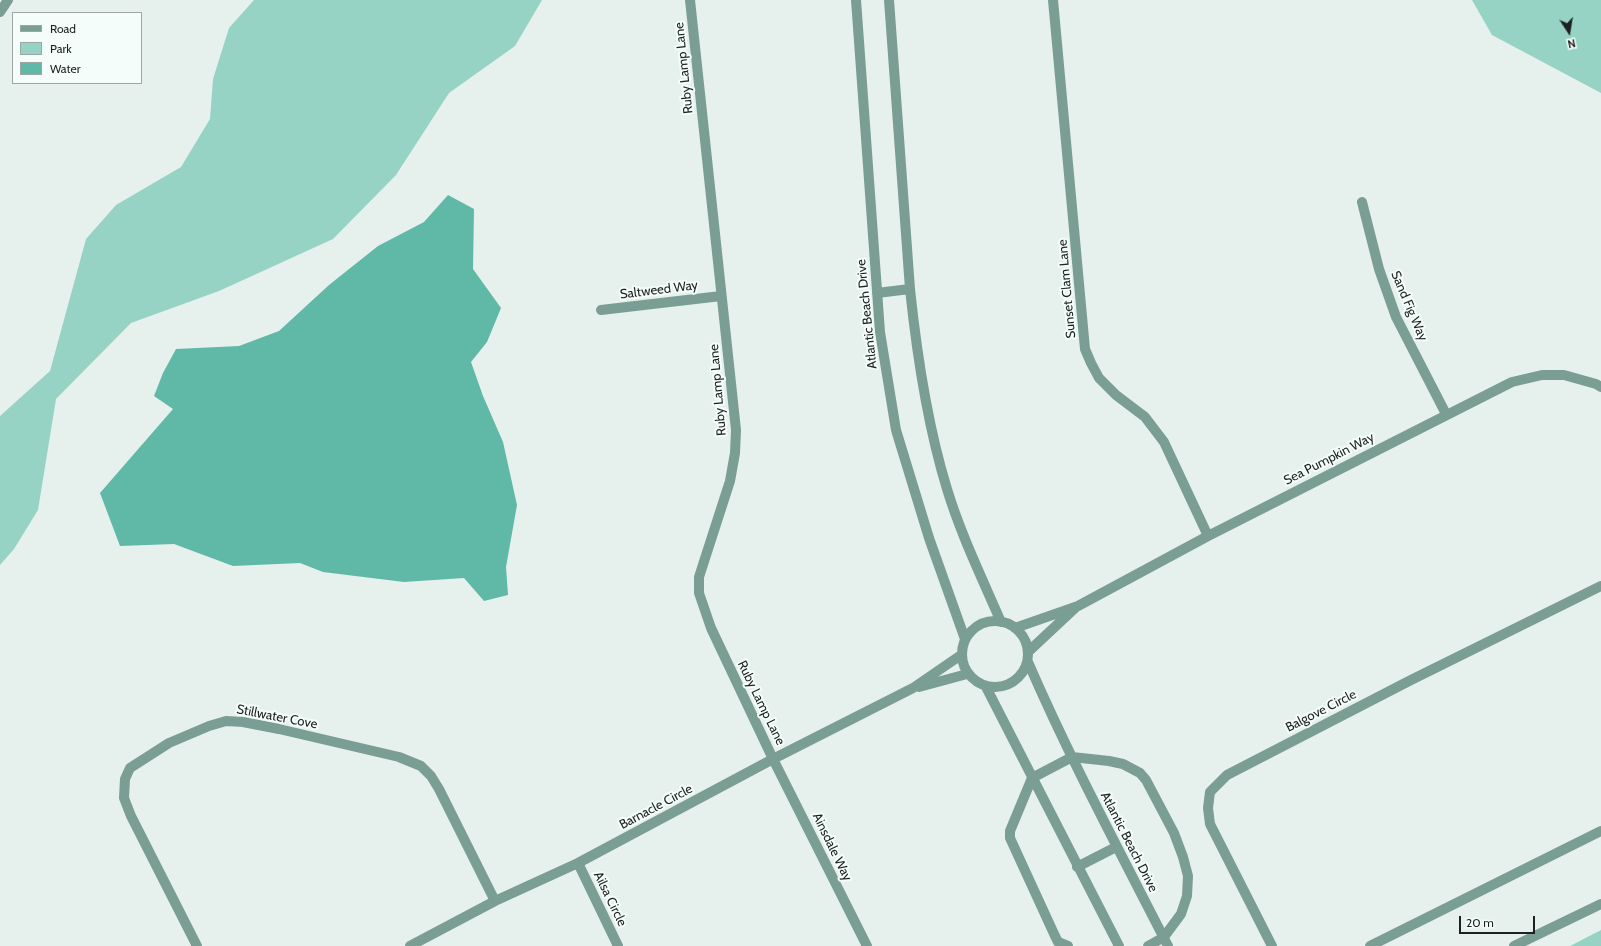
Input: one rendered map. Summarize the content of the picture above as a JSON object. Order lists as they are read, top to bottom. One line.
{"streets":{"street":["Ruby Lamp Lane","Sunset Clam Lane","Saltweed Way","Sand Fig Way","Atlantic Beach Drive","Sea Pumpkin Way","Balgove Circle","Stillwater Cove","Barnacle Circle","Ainsdale Way","Ailsa Circle"]},"crossings":[["Ruby Lamp Lane","Saltweed Way"],["Ruby Lamp Lane","Barnacle Circle"],["Ruby Lamp Lane","Ainsdale Way"],["Sunset Clam Lane","Sea Pumpkin Way"],["Sand Fig Way","Sea Pumpkin Way"],["Atlantic Beach Drive","Sea Pumpkin Way"],["Atlantic Beach Drive","Barnacle Circle"],["Sea Pumpkin Way","Barnacle Circle"],["Stillwater Cove","Barnacle Circle"],["Barnacle Circle","Ainsdale Way"],["Barnacle Circle","Ailsa Circle"]],"legend":["Road","Park","Water"],"scale_bar":"20 m","north":"bottom"}
